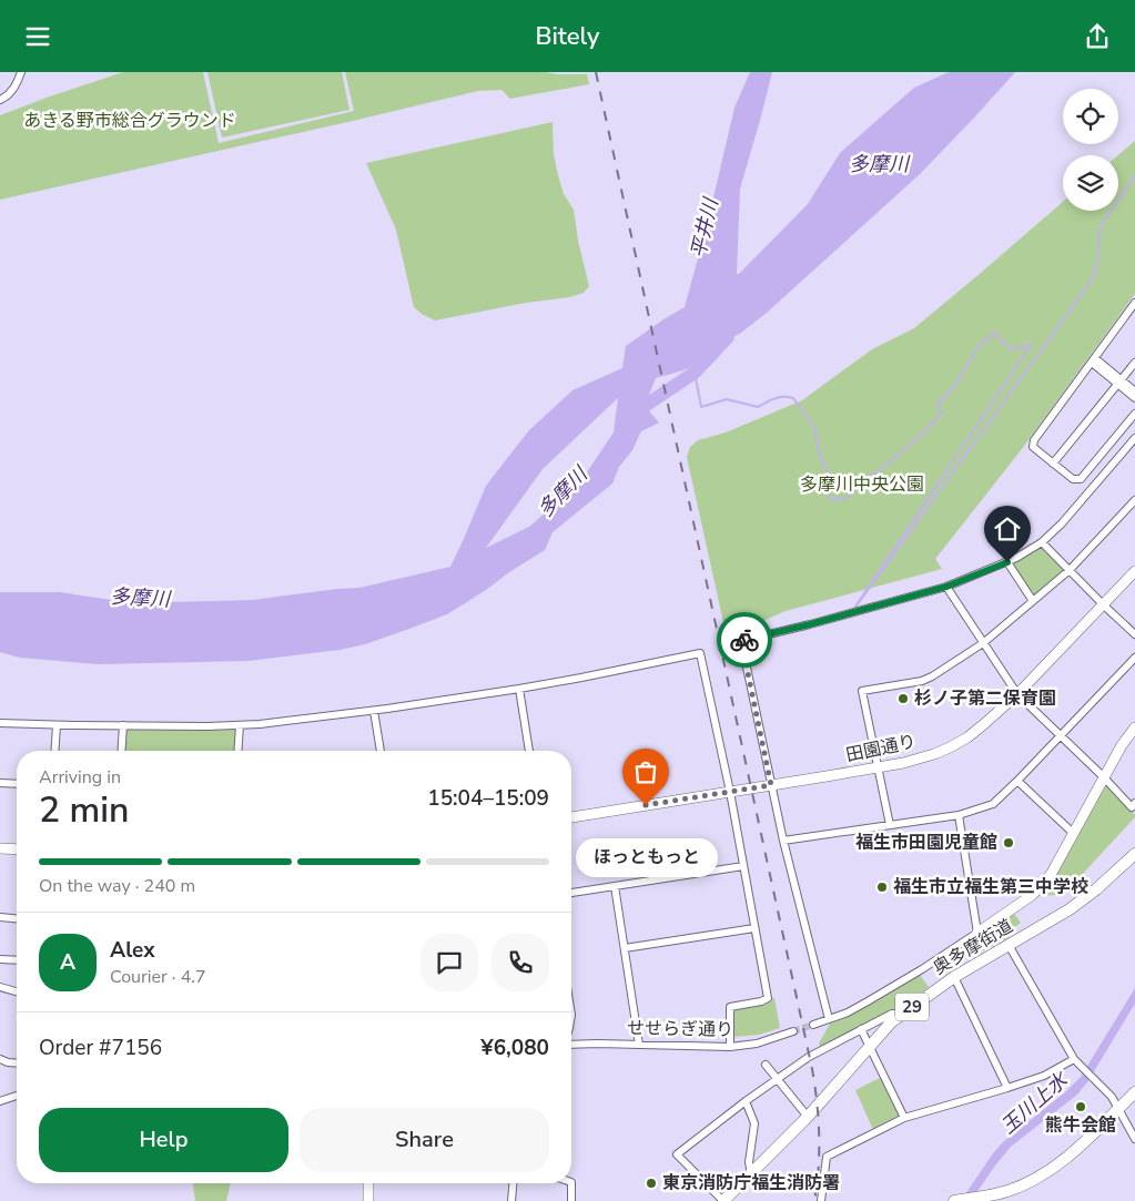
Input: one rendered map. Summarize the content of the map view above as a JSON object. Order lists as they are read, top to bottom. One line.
{"streets":{"main road":["奥多摩街道","29"],"street":["田園通り","せせらぎ通り"]},"water":["多摩川","平井川","玉川上水"],"parks":["あきる野市総合グラウンド","多摩川中央公園"],"places":["杉ノ子第二保育園","ほっともっと","福生市田園児童館","福生市立福生第三中学校","熊牛会館","東京消防庁福生消防署"],"page":{"header":"Bitely","heading":["2 min","Arriving in","15:04–15:09"],"panel":["Alex","Courier · 4.7","Order #7156","¥6,080"],"bubble":"ほっともっと","bar":"On the way · 240 m","round":"A","buttons":["Help","Share"]}}
